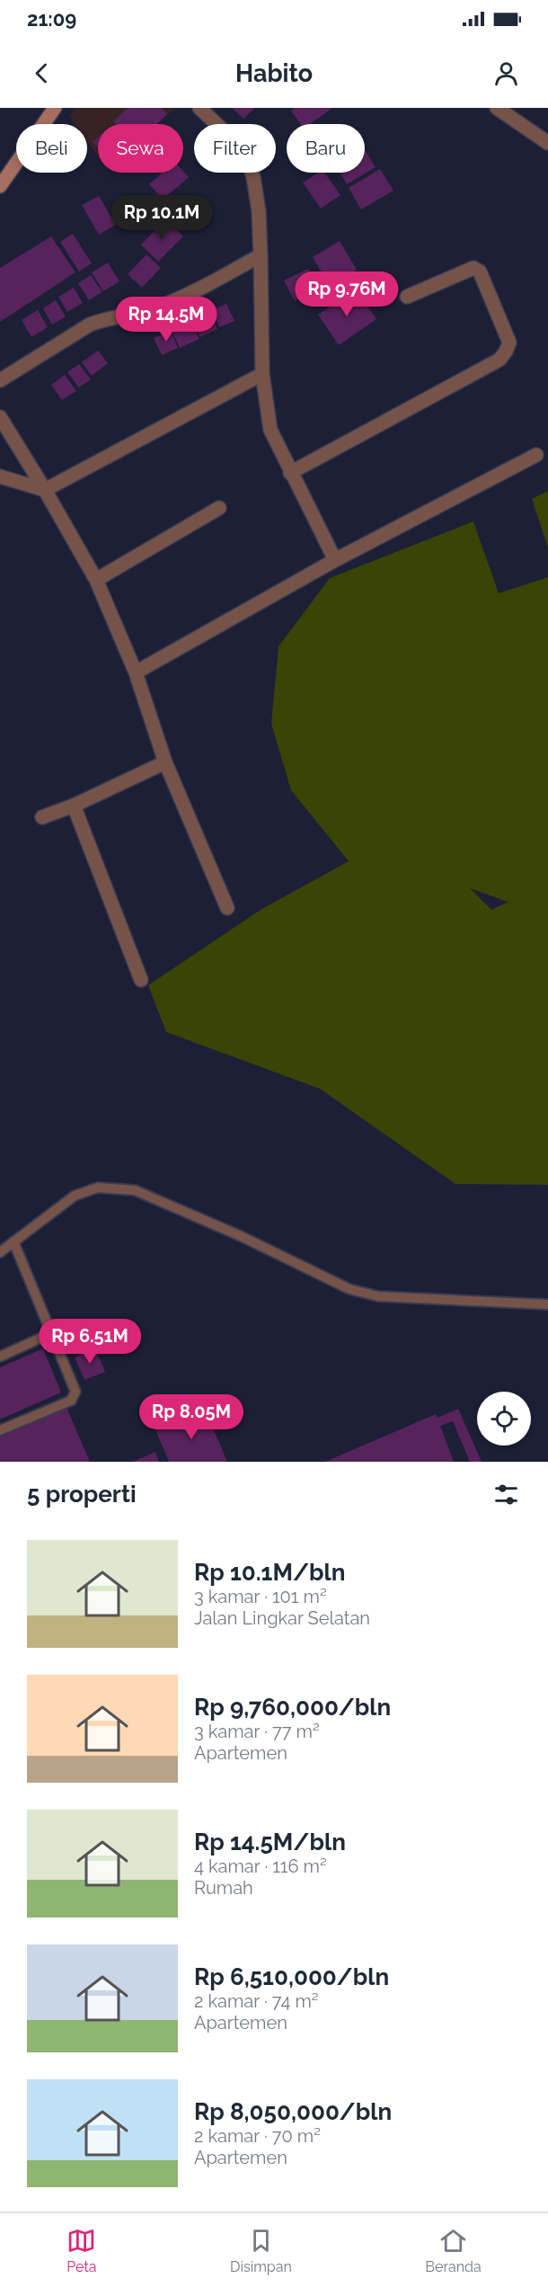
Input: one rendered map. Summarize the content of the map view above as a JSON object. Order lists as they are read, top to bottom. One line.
{"page":{"status":"21:09","header":"Habito","chip":["Beli","Sewa","Filter","Baru"],"price":["Rp 10.1M","Rp 9.76M","Rp 14.5M","Rp 6.51M","Rp 8.05M"],"heading":"5 properti","list":[{"name":"Rp 10.1M/bln","note":"3 kamar · 101 m² · Jalan Lingkar Selatan"},{"name":"Rp 9,760,000/bln","note":"3 kamar · 77 m² · Apartemen"},{"name":"Rp 14.5M/bln","note":"4 kamar · 116 m² · Rumah"},{"name":"Rp 6,510,000/bln","note":"2 kamar · 74 m² · Apartemen"},{"name":"Rp 8,050,000/bln","note":"2 kamar · 70 m² · Apartemen"}],"tabs":["Peta","Disimpan","Beranda"]}}
